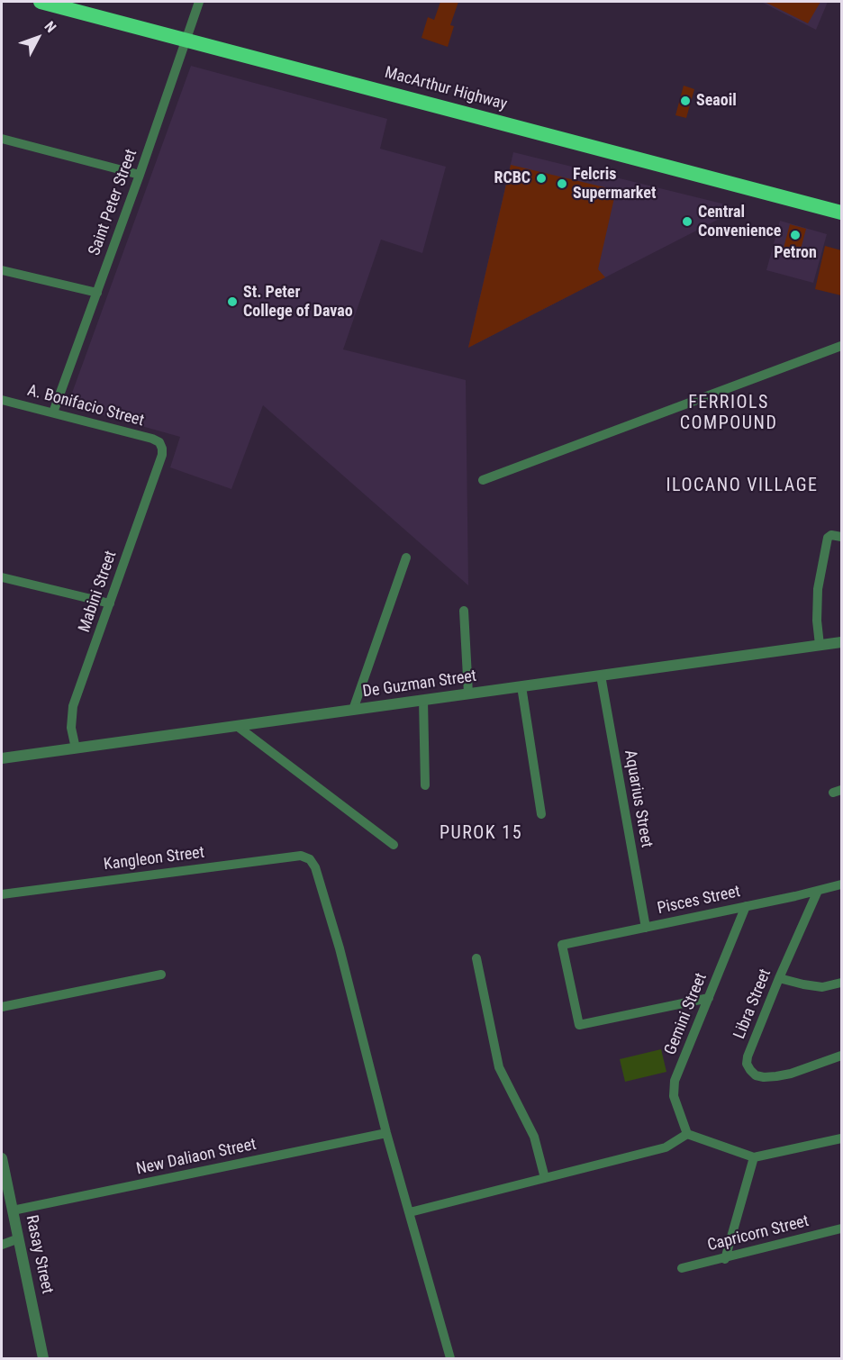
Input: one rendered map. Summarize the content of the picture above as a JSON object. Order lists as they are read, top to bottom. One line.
{"streets":{"highway":["MacArthur Highway"],"street":["Saint Peter Street","A. Bonifacio Street","Mabini Street","De Guzman Street","Aquarius Street","Kangleon Street","Pisces Street","Libra Street","Gemini Street","New Daliaon Street","Capricorn Street","Rasay Street"]},"crossings":[["MacArthur Highway","Saint Peter Street"],["Saint Peter Street","A. Bonifacio Street"],["A. Bonifacio Street","Mabini Street"],["Mabini Street","De Guzman Street"],["De Guzman Street","Aquarius Street"],["Aquarius Street","Pisces Street"],["Kangleon Street","New Daliaon Street"],["Pisces Street","Libra Street"],["Pisces Street","Gemini Street"],["New Daliaon Street","Rasay Street"]],"districts":["FERRIOLS COMPOUND","ILOCANO VILLAGE","PUROK 15"],"places":["Seaoil","RCBC","Felcris Supermarket","Central Convenience","Petron","St. Peter College of Davao"],"north":"top right"}
